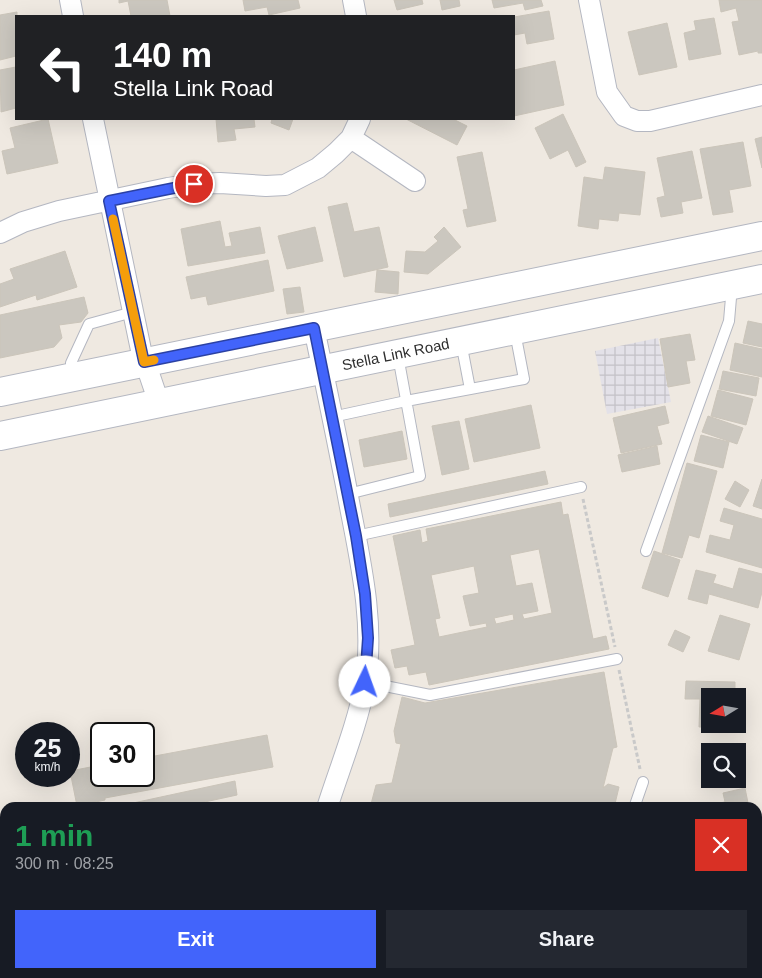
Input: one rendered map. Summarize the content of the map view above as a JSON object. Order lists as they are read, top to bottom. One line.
{"streets":{"main road":["Stella Link Road"]},"north":"left","page":{"turn":["140 m","Stella Link Road"],"speed":"25 km/h","limit":"30","heading":["1 min","300 m · 08:25"],"buttons":["Exit","Share"]}}
